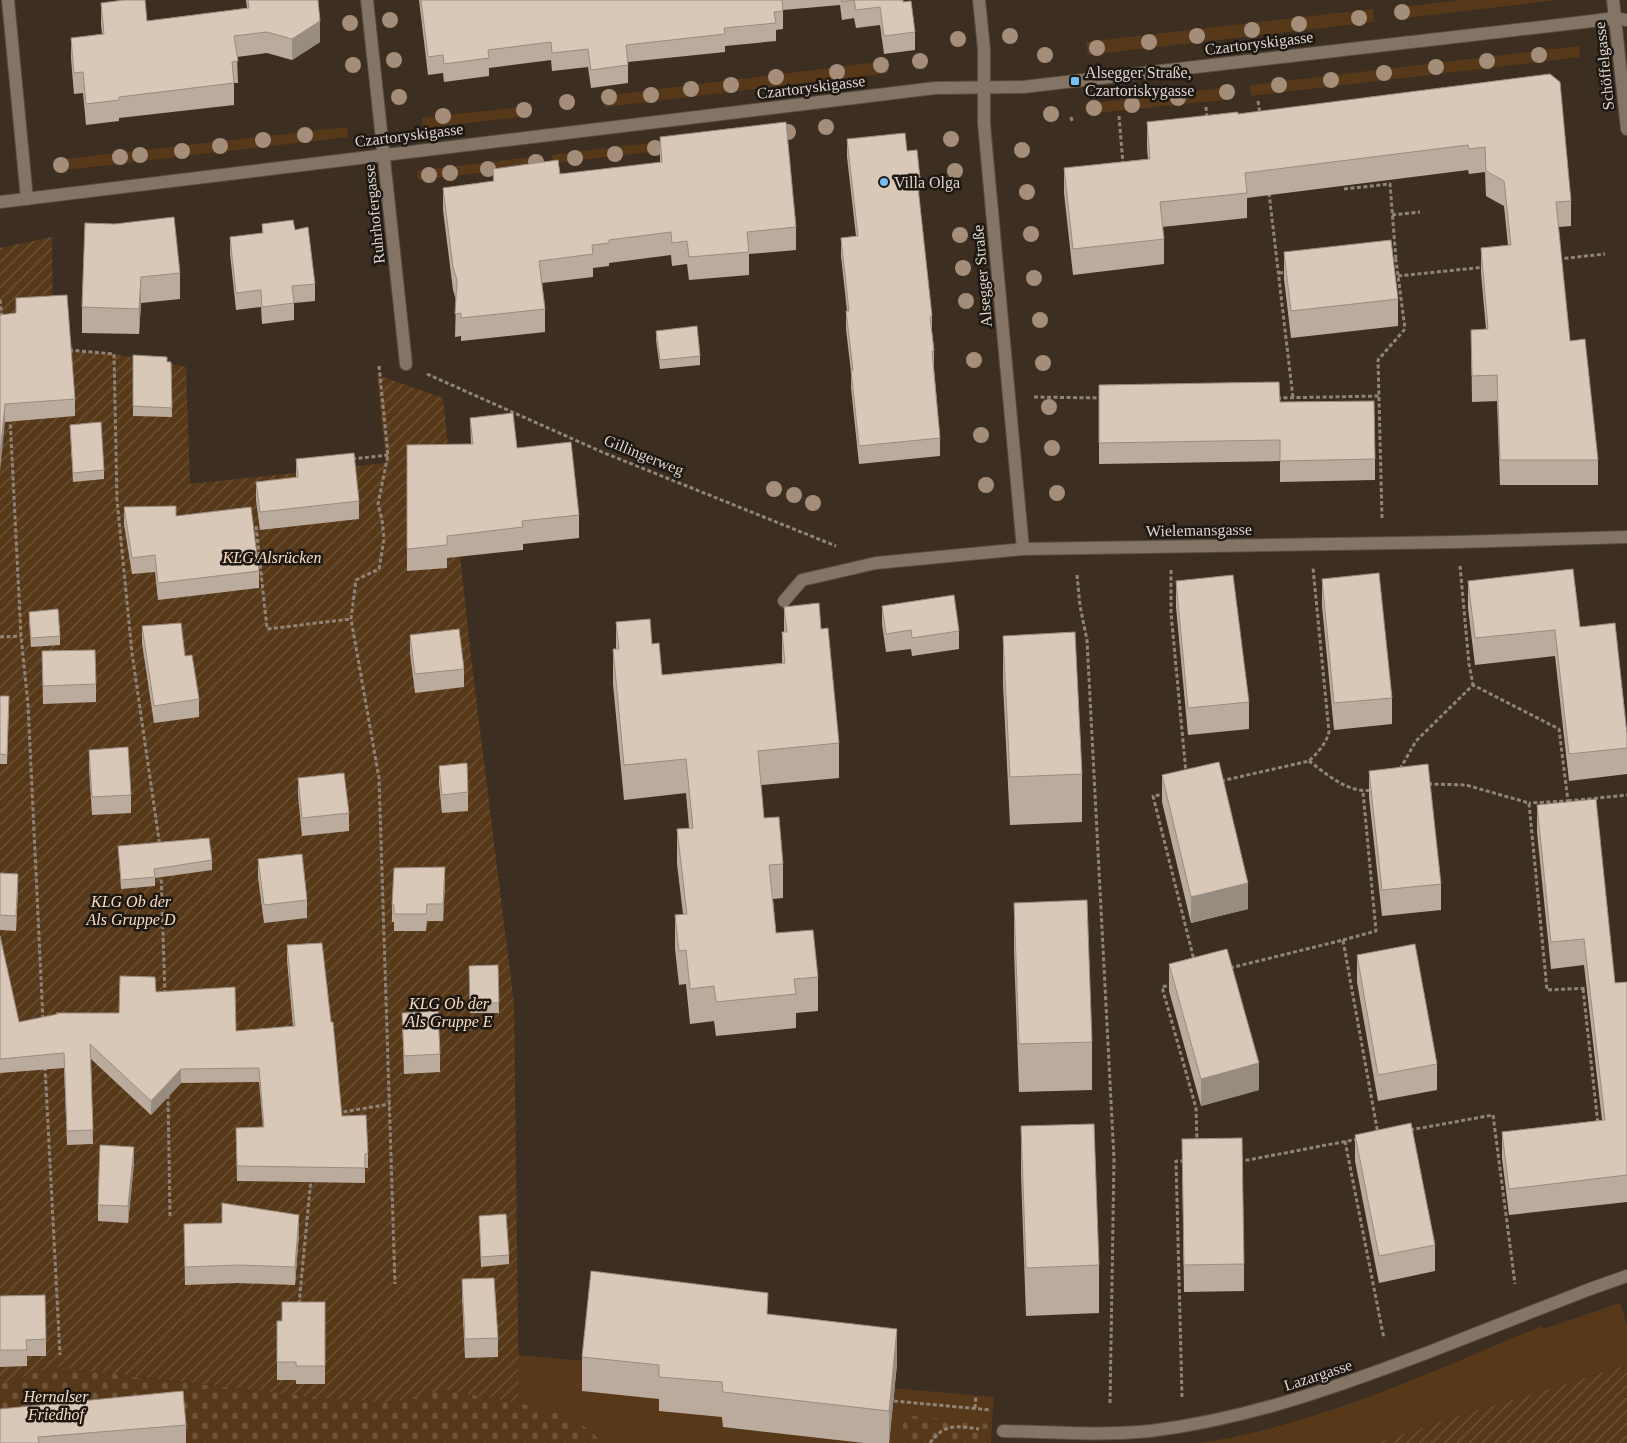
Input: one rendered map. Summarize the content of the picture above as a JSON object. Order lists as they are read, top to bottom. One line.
{"streets":{"street":["Czartoryskigasse","Schöffelgasse","Ruhrhofergasse","Alsegger Straße","Wielemansgasse","Lazargasse"],"path":["Gillingerweg"]},"crossings":[["Czartoryskigasse","Schöffelgasse"],["Czartoryskigasse","Ruhrhofergasse"],["Czartoryskigasse","Alsegger Straße"],["Ruhrhofergasse","Gillingerweg"],["Alsegger Straße","Wielemansgasse"],["Gillingerweg","Wielemansgasse"]],"parks":["KLG Alsrücken","KLG Ob der Als Gruppe D","KLG Ob der Als Gruppe E","Hernalser Friedhof"],"places":{"transit":["Alsegger Straße, Czartoriskygasse"],"other":["Villa Olga"]}}
